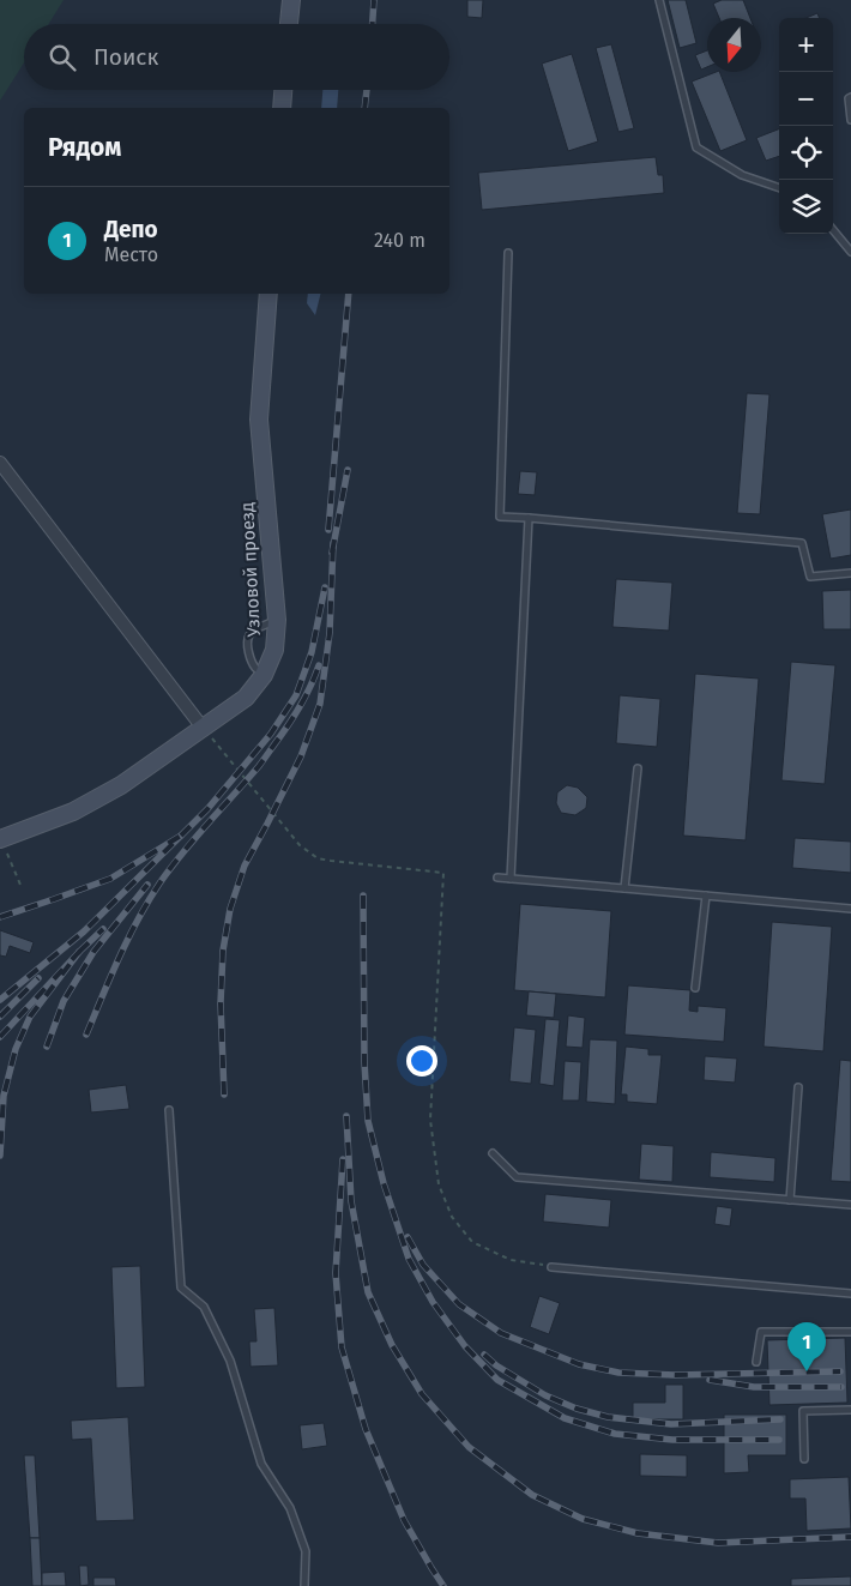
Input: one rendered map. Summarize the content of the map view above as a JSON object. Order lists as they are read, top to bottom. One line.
{"streets":{"street":["Узловой проезд"]},"north":"bottom","page":{"map_buttons":["+","−"],"search":"Поиск","heading":"Рядом","list":[{"mark":"1","name":"Депо","note":"Место","value":"240 m"}],"pins":"1"}}
